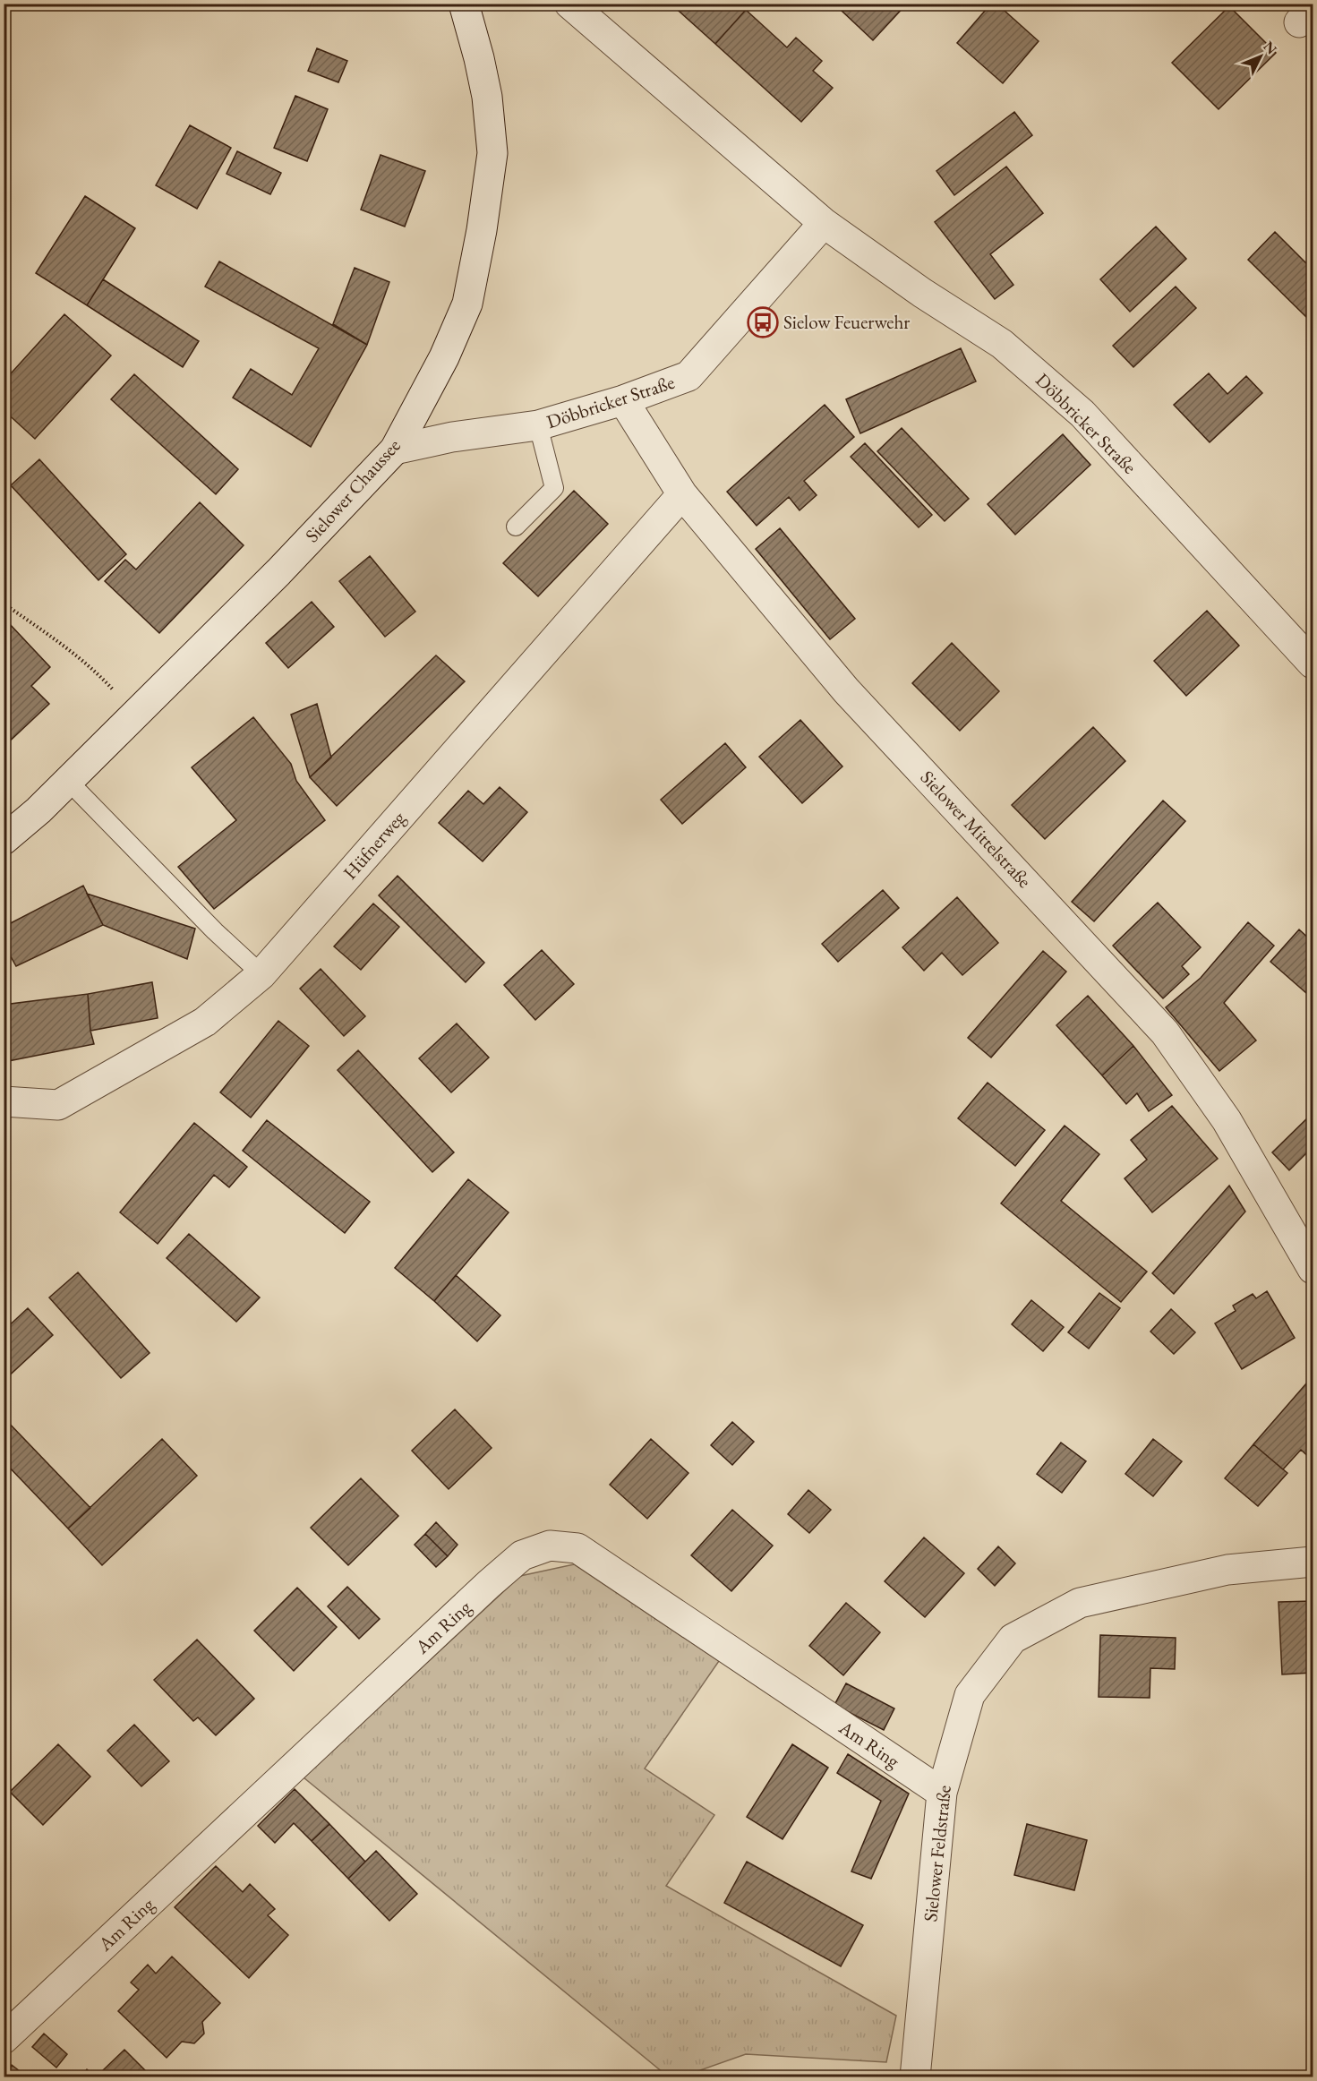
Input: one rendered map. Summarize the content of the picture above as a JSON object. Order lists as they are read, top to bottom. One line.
{"streets":{"street":["Döbbricker Straße","Sielower Chaussee","Sielower Mittelstraße","Hüfnerweg","Am Ring","Sielower Feldstraße"]},"crossings":[["Döbbricker Straße","Sielower Chaussee"],["Döbbricker Straße","Sielower Mittelstraße"],["Sielower Mittelstraße","Hüfnerweg"],["Am Ring","Sielower Feldstraße"]],"places":{"bus stop":["Sielow Feuerwehr"]},"north":"top right"}
